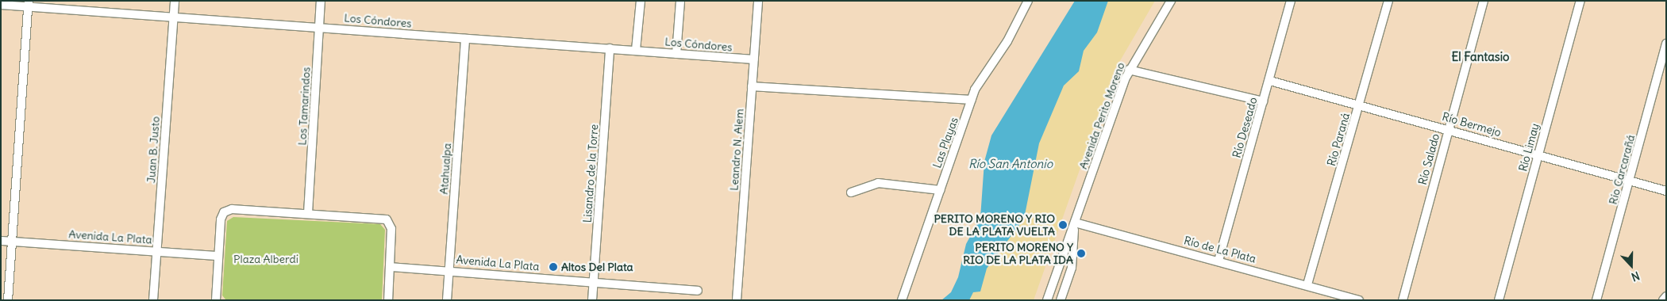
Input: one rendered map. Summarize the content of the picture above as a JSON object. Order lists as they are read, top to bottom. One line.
{"streets":{"street":["Los Cóndores","Los Tamarindos","Avenida Perito Moreno","Río Bermejo","Río Deseado","Río Paraná","Las Playas","Río Limay","Juan B. Justo","Leandro N. Alem","Río Salado","Atahualpa","Río Carcarañá","Lisandro de la Torre","Avenida La Plata","Río de La Plata"]},"crossings":[["Los Cóndores","Los Tamarindos"],["Los Cóndores","Juan B. Justo"],["Los Cóndores","Leandro N. Alem"],["Los Cóndores","Atahualpa"],["Los Cóndores","Lisandro de la Torre"],["Avenida Perito Moreno","Río de La Plata"],["Río Bermejo","Río Deseado"],["Río Bermejo","Río Paraná"],["Río Bermejo","Río Limay"],["Río Bermejo","Río Salado"],["Río Bermejo","Río Carcarañá"],["Río Deseado","Río de La Plata"],["Río Paraná","Río de La Plata"],["Juan B. Justo","Avenida La Plata"],["Atahualpa","Avenida La Plata"],["Lisandro de la Torre","Avenida La Plata"]],"districts":["El Fantasio"],"water":["Río San Antonio"],"parks":["Plaza Alberdi"],"places":["PERITO MORENO Y RIO DE LA PLATA VUELTA","PERITO MORENO Y RIO DE LA PLATA IDA","Altos Del Plata"],"north":"bottom"}
